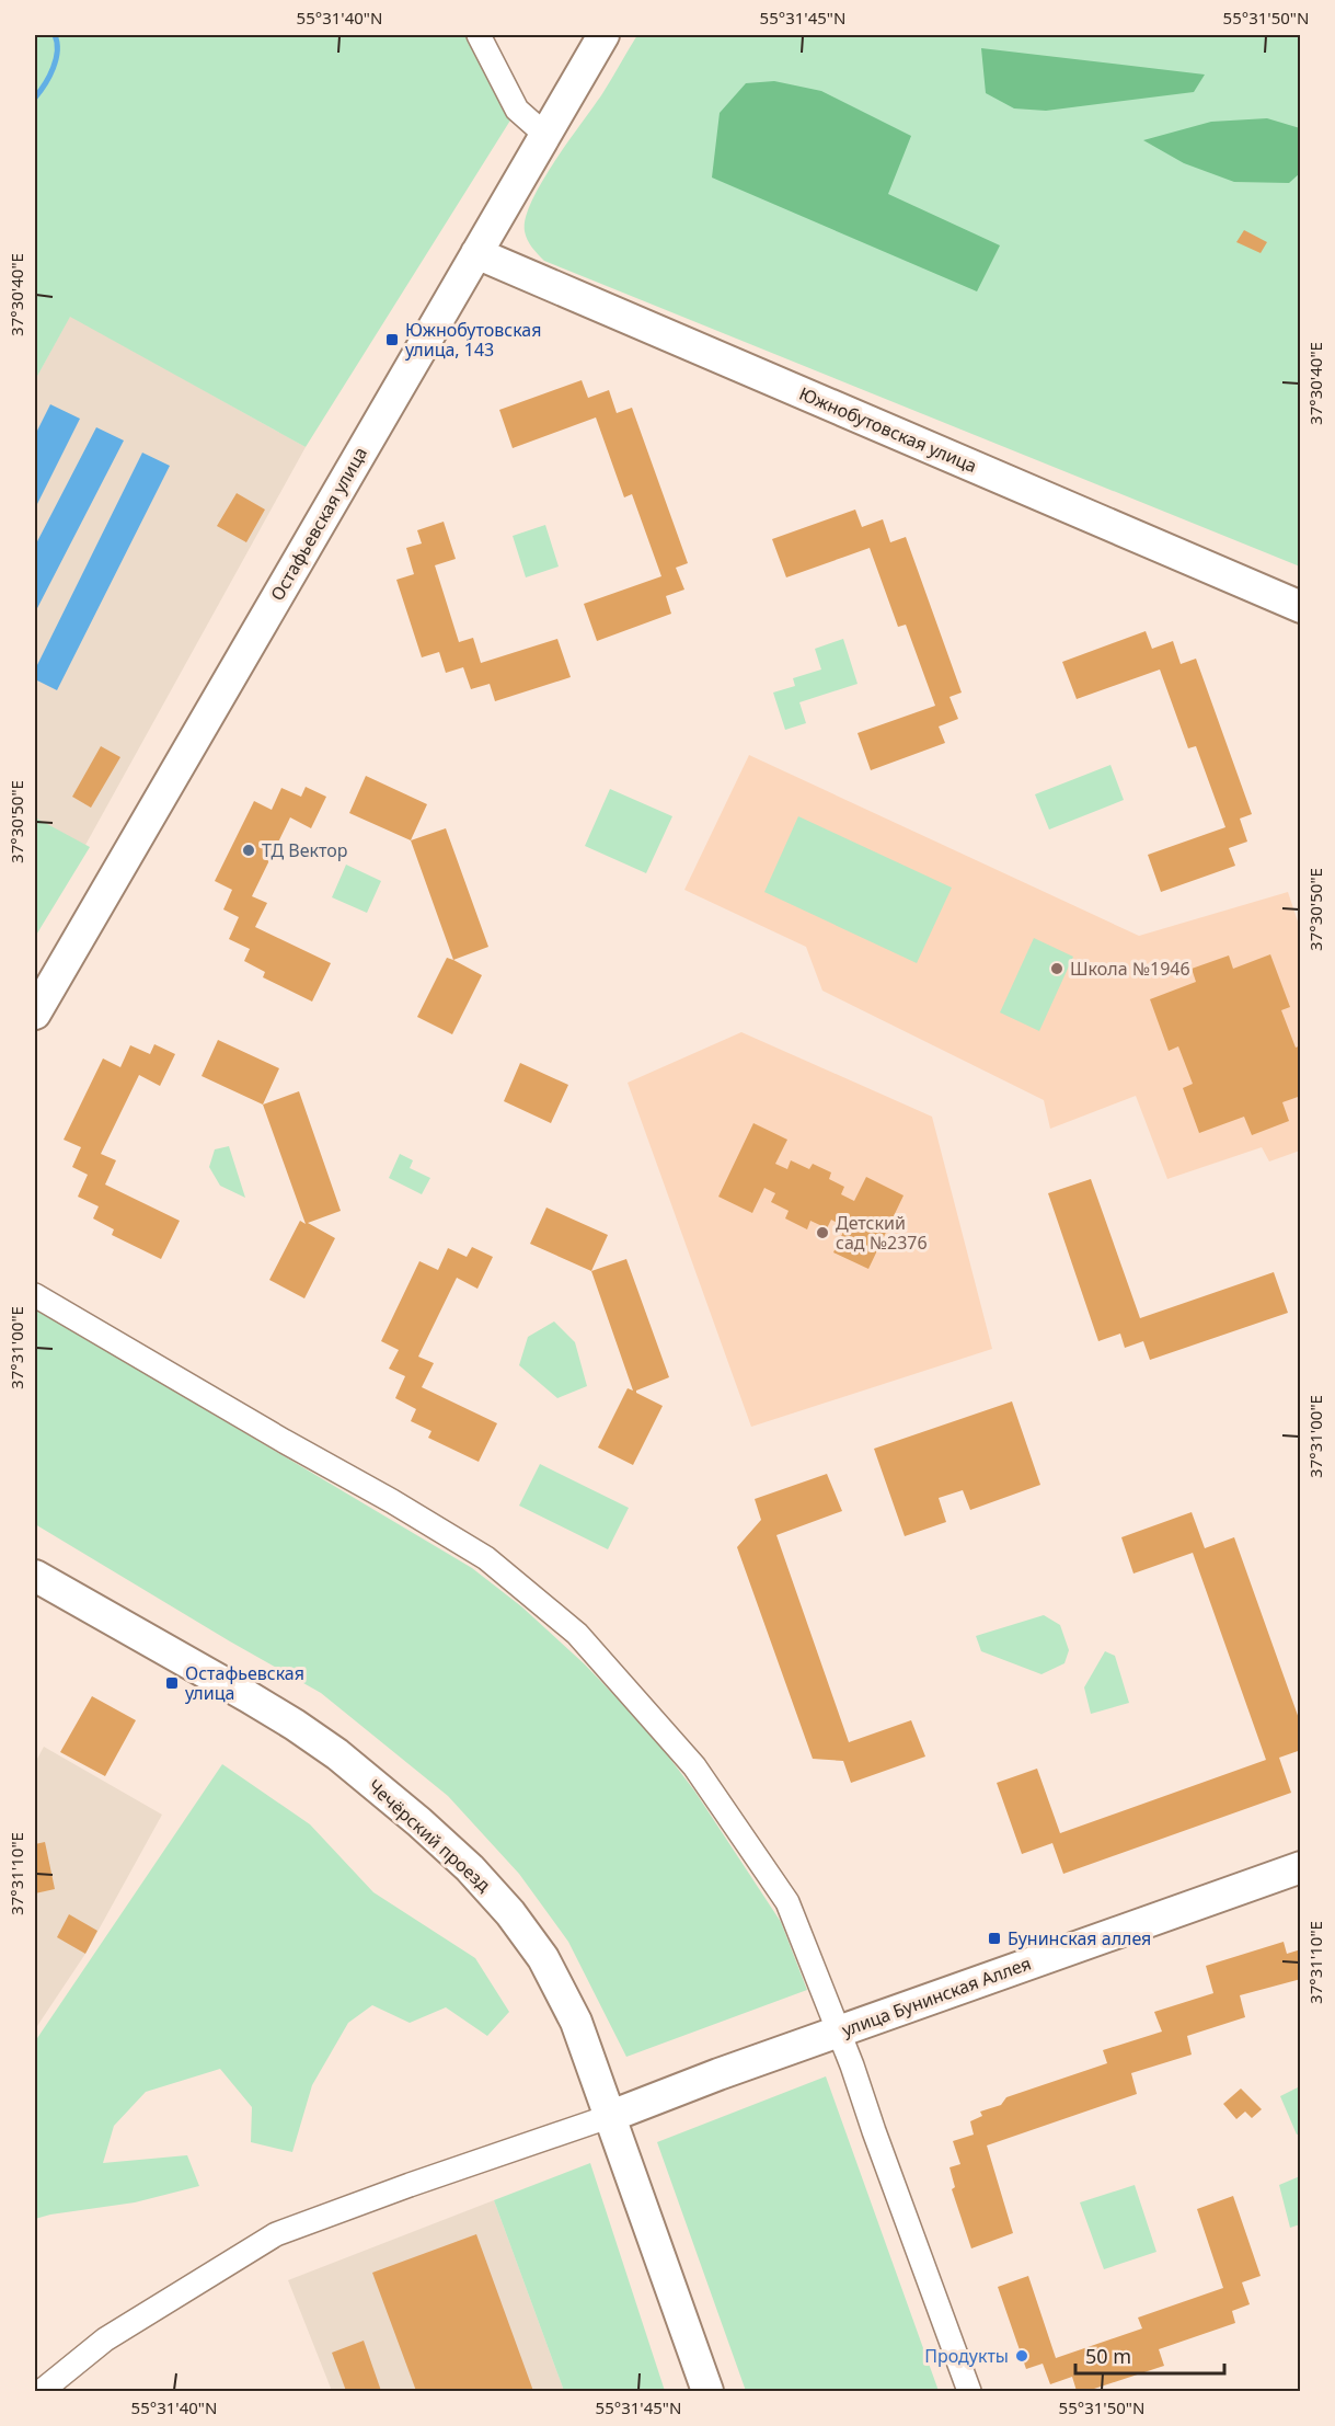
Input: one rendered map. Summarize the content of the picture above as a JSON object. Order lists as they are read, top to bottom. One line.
{"streets":{"street":["Южнобутовская улица","Остафьевская улица","Чечёрский проезд","улица Бунинская Аллея"]},"crossings":[["Южнобутовская улица","Остафьевская улица"],["Чечёрский проезд","улица Бунинская Аллея"]],"places":{"transit":["Южнобутовская улица, 143","Остафьевская улица","Бунинская аллея"],"other":["ТД Вектор","Школа №1946","Детский сад №2376","Продукты"]},"scale_bar":"50 m","coordinates":["55°31'40\"N","55°31'45\"N","55°31'50\"N","37°30'40\"E","37°30'50\"E","37°31'00\"E","37°31'10\"E"]}
